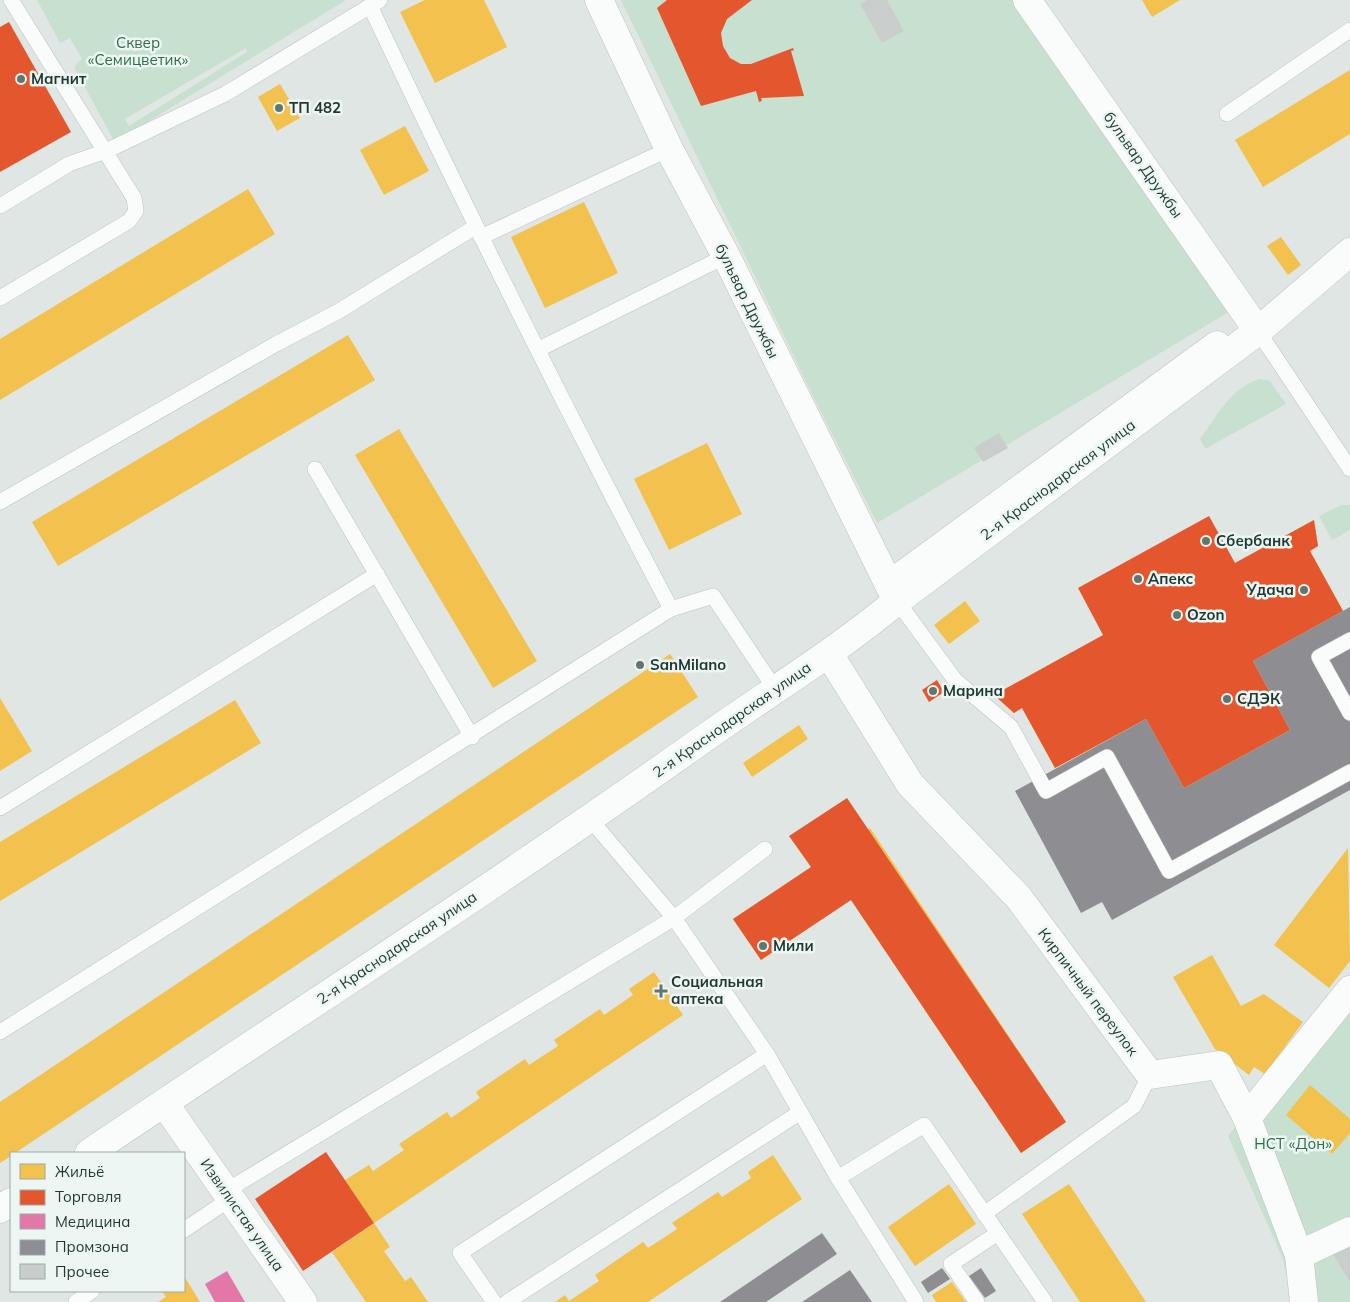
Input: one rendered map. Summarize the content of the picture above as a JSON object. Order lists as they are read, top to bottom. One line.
{"streets":{"street":["бульвар Дружбы","2-я Краснодарская улица","Кирпичный переулок","Извилистая улица"]},"crossings":[["бульвар Дружбы","2-я Краснодарская улица"],["2-я Краснодарская улица","Кирпичный переулок"],["2-я Краснодарская улица","Извилистая улица"]],"parks":["Сквер «Семицветик»","НСТ «Дон»"],"places":{"other":["Магнит","ТП 482","Сбербанк","Апекс","Удача","Ozon","SanMilano","Марина","СДЭК","Мили"],"health":["Социальная аптека"]},"legend":["Жильё","Торговля","Медицина","Промзона","Прочее"]}
